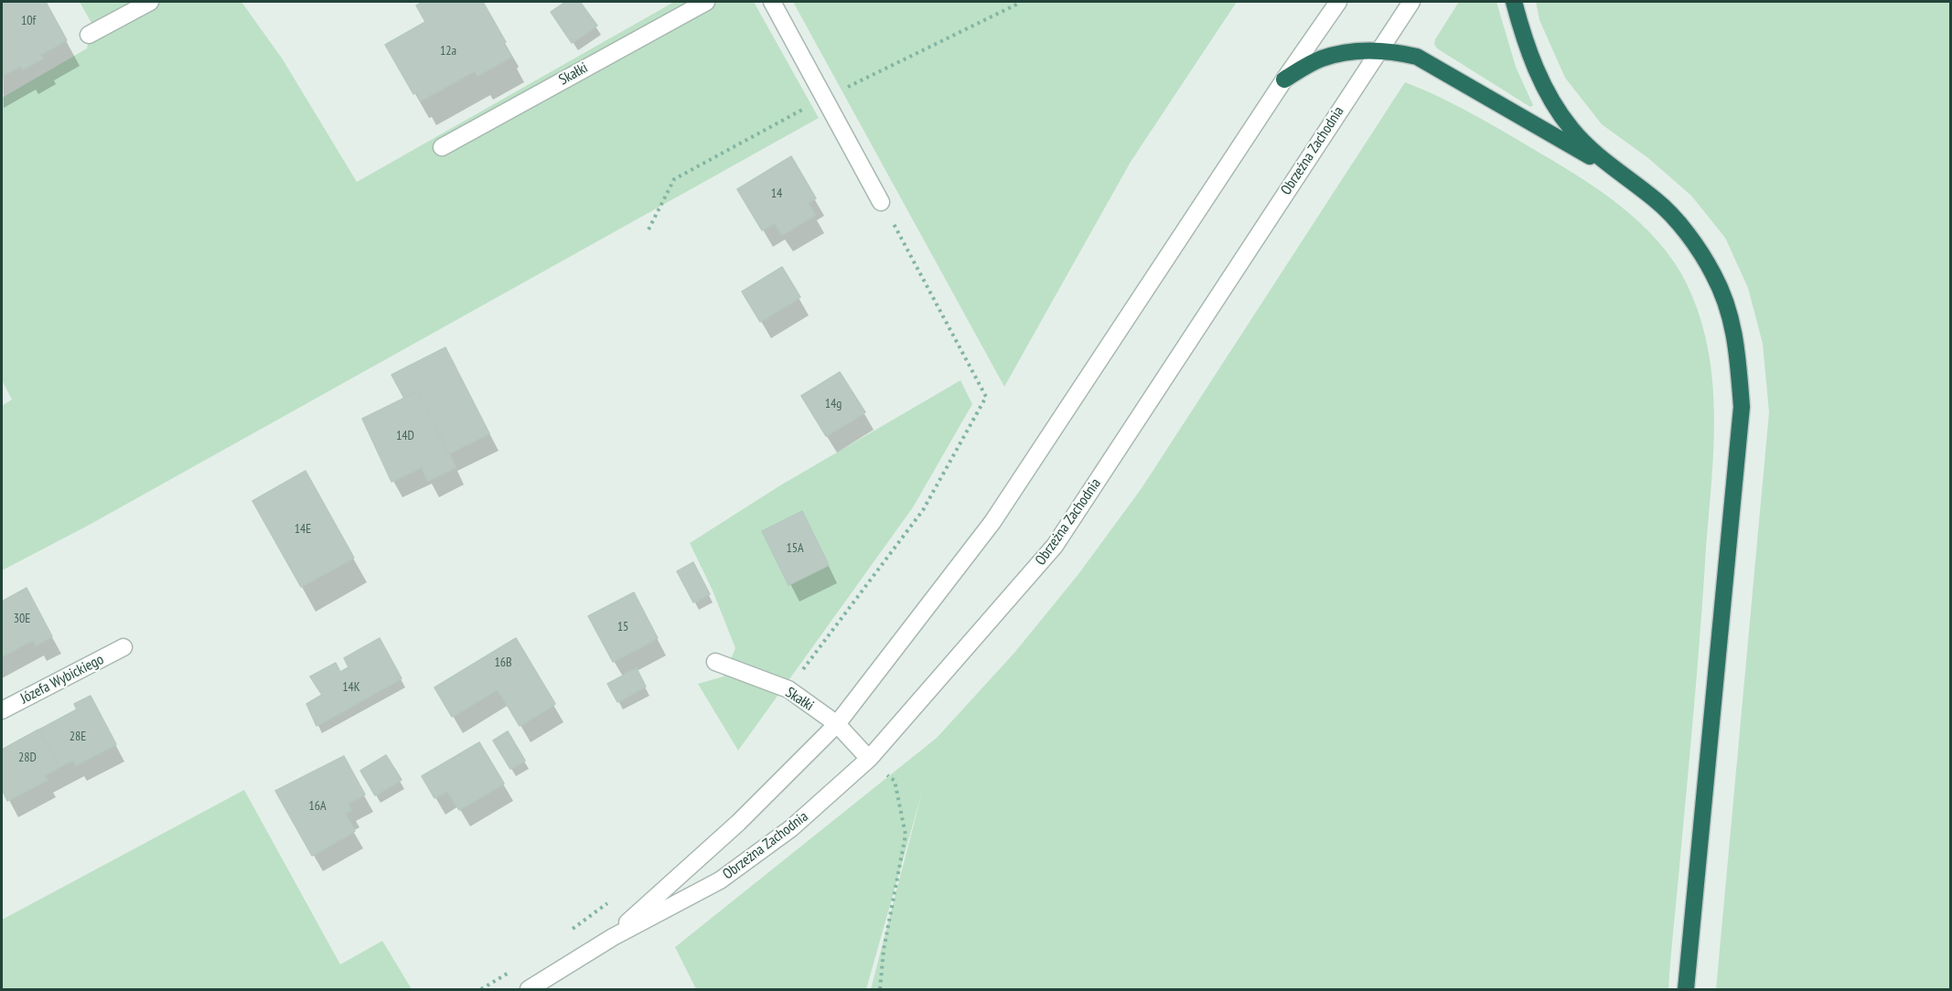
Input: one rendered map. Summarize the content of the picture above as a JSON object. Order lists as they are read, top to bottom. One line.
{"streets":{"street":["Skałki","Obrzeżna Zachodnia","Józefa Wybickiego"]},"crossings":[["Skałki","Obrzeżna Zachodnia"]],"house_numbers":["10f","12a","14","14g","14D","14E","15A","30E","15","16B","14K","28E","28D","16A"]}
